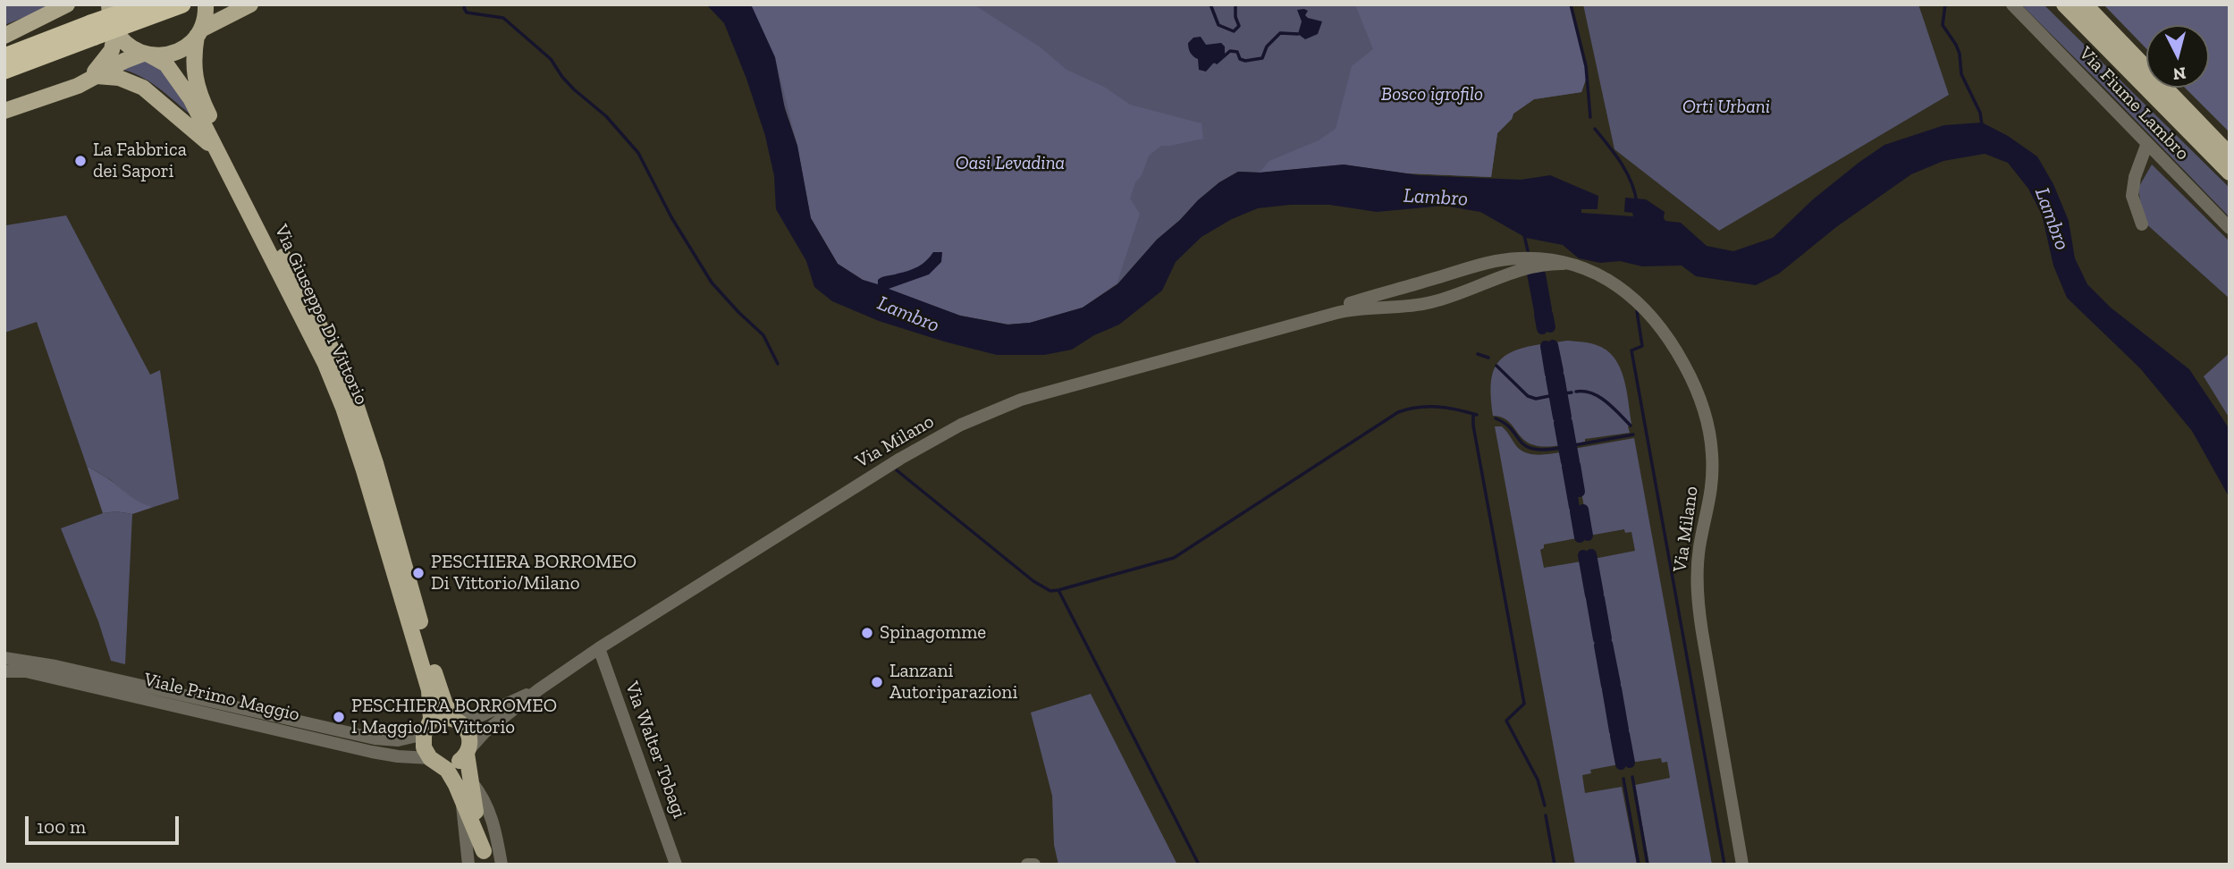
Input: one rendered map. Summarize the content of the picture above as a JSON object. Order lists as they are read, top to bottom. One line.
{"streets":{"main road":["Via Giuseppe Di Vittorio"],"street":["Via Fiume Lambro","Via Milano","Viale Primo Maggio","Via Walter Tobagi"]},"crossings":[["Via Giuseppe Di Vittorio","Via Milano"],["Via Giuseppe Di Vittorio","Viale Primo Maggio"],["Via Milano","Viale Primo Maggio"],["Via Milano","Via Walter Tobagi"]],"water":["Lambro"],"parks":["Bosco igrofilo","Orti Urbani","Oasi Levadina"],"places":["La Fabbrica dei Sapori","PESCHIERA BORROMEO Di Vittorio/Milano","Spinagomme","Lanzani Autoriparazioni","PESCHIERA BORROMEO I Maggio/Di Vittorio"],"scale_bar":"100 m","north":"bottom"}
